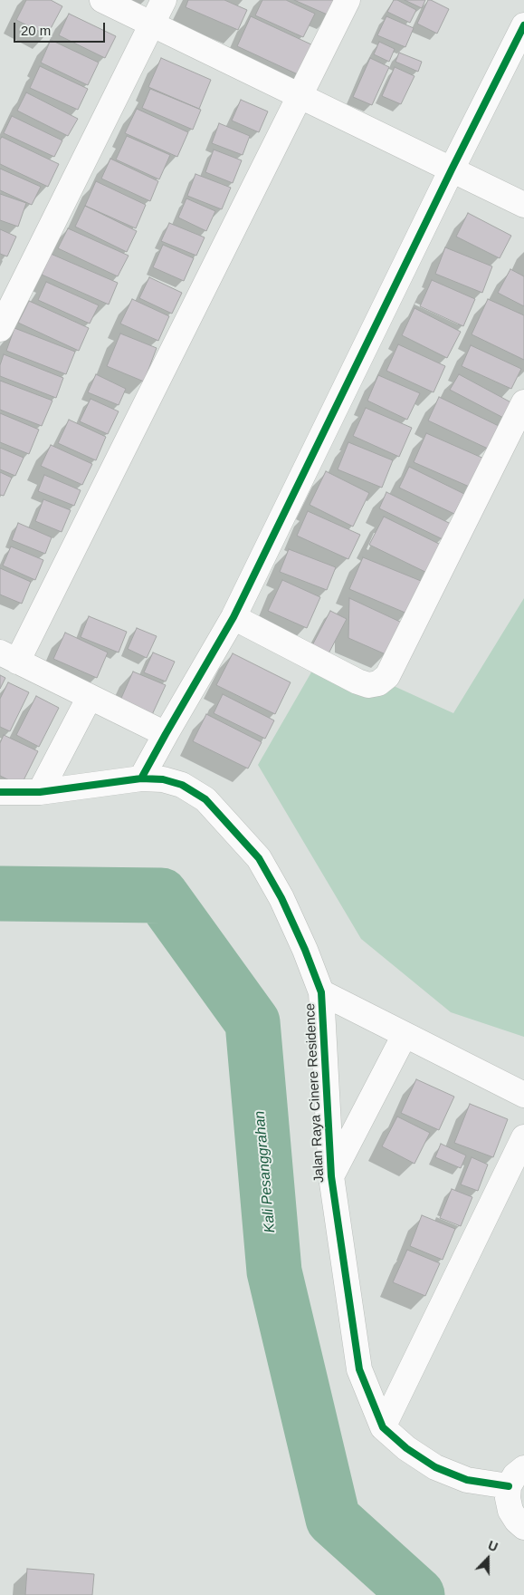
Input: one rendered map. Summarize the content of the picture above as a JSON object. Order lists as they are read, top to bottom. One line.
{"streets":{"street":["Jalan Raya Cinere Residence"]},"water":["Kali Pesanggrahan"],"scale_bar":"20 m","north":"top"}
